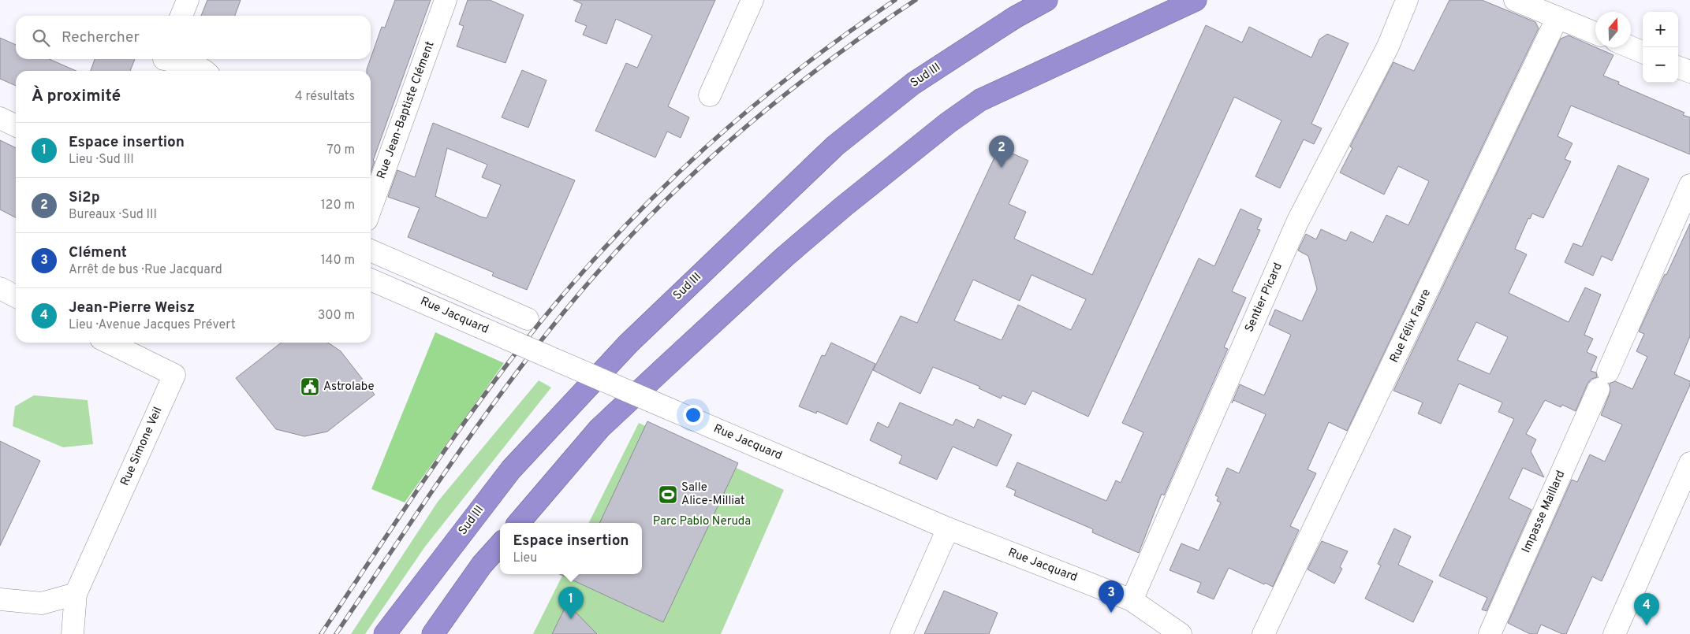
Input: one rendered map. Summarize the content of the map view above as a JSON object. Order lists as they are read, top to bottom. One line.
{"streets":{"highway":["Sud III"],"street":["Rue Jean-Baptiste Clément","Sentier Picard","Rue Jacquard","Rue Félix Faure","Rue Simone Veil","Impasse Maillard"]},"crossings":[["Sentier Picard","Rue Jacquard"]],"parks":["Parc Pablo Neruda"],"places":{"public building":["Astrolabe"],"sports":["Salle Alice-Milliat"]},"north":"top","page":{"map_buttons":["+","−"],"search":"Rechercher","heading":["À proximité","4 résultats"],"list":[{"mark":"1","name":"Espace insertion","note":"Lieu · Sud III","value":"70 m"},{"mark":"2","name":"Si2p","note":"Bureaux · Sud III","value":"120 m"},{"mark":"3","name":"Clément","note":"Arrêt de bus · Rue Jacquard","value":"140 m"},{"mark":"4","name":"Jean-Pierre Weisz","note":"Lieu · Avenue Jacques Prévert","value":"300 m"}],"pins":["2","3","1","4"],"popup":["Espace insertion","Lieu"]}}
